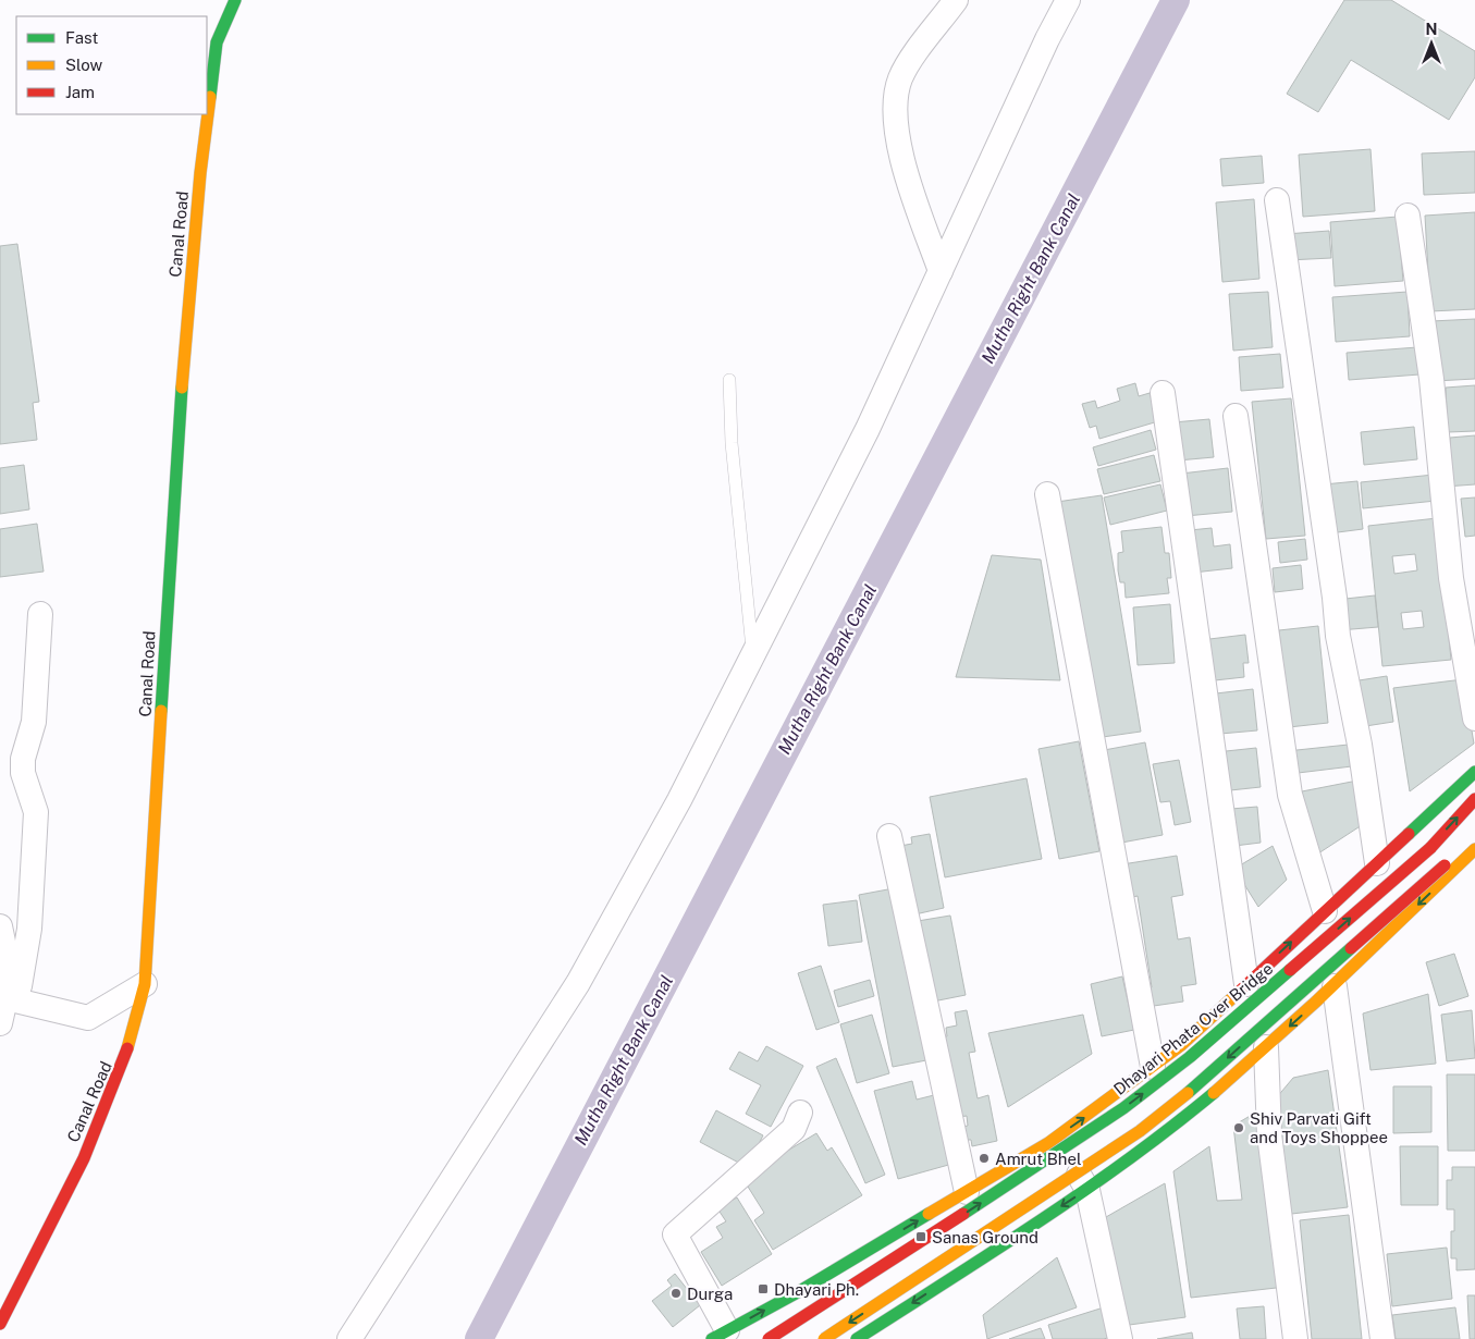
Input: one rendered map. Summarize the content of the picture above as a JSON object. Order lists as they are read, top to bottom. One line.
{"streets":{"main road":["Canal Road","Dhayari Phata Over Bridge"]},"water":["Mutha Right Bank Canal"],"places":{"other":["Shiv Parvati Gift and Toys Shoppee","Amrut Bhel","Durga"],"transit":["Sanas Ground","Dhayari Ph."]},"legend":["Fast","Slow","Jam"],"north":"top"}
